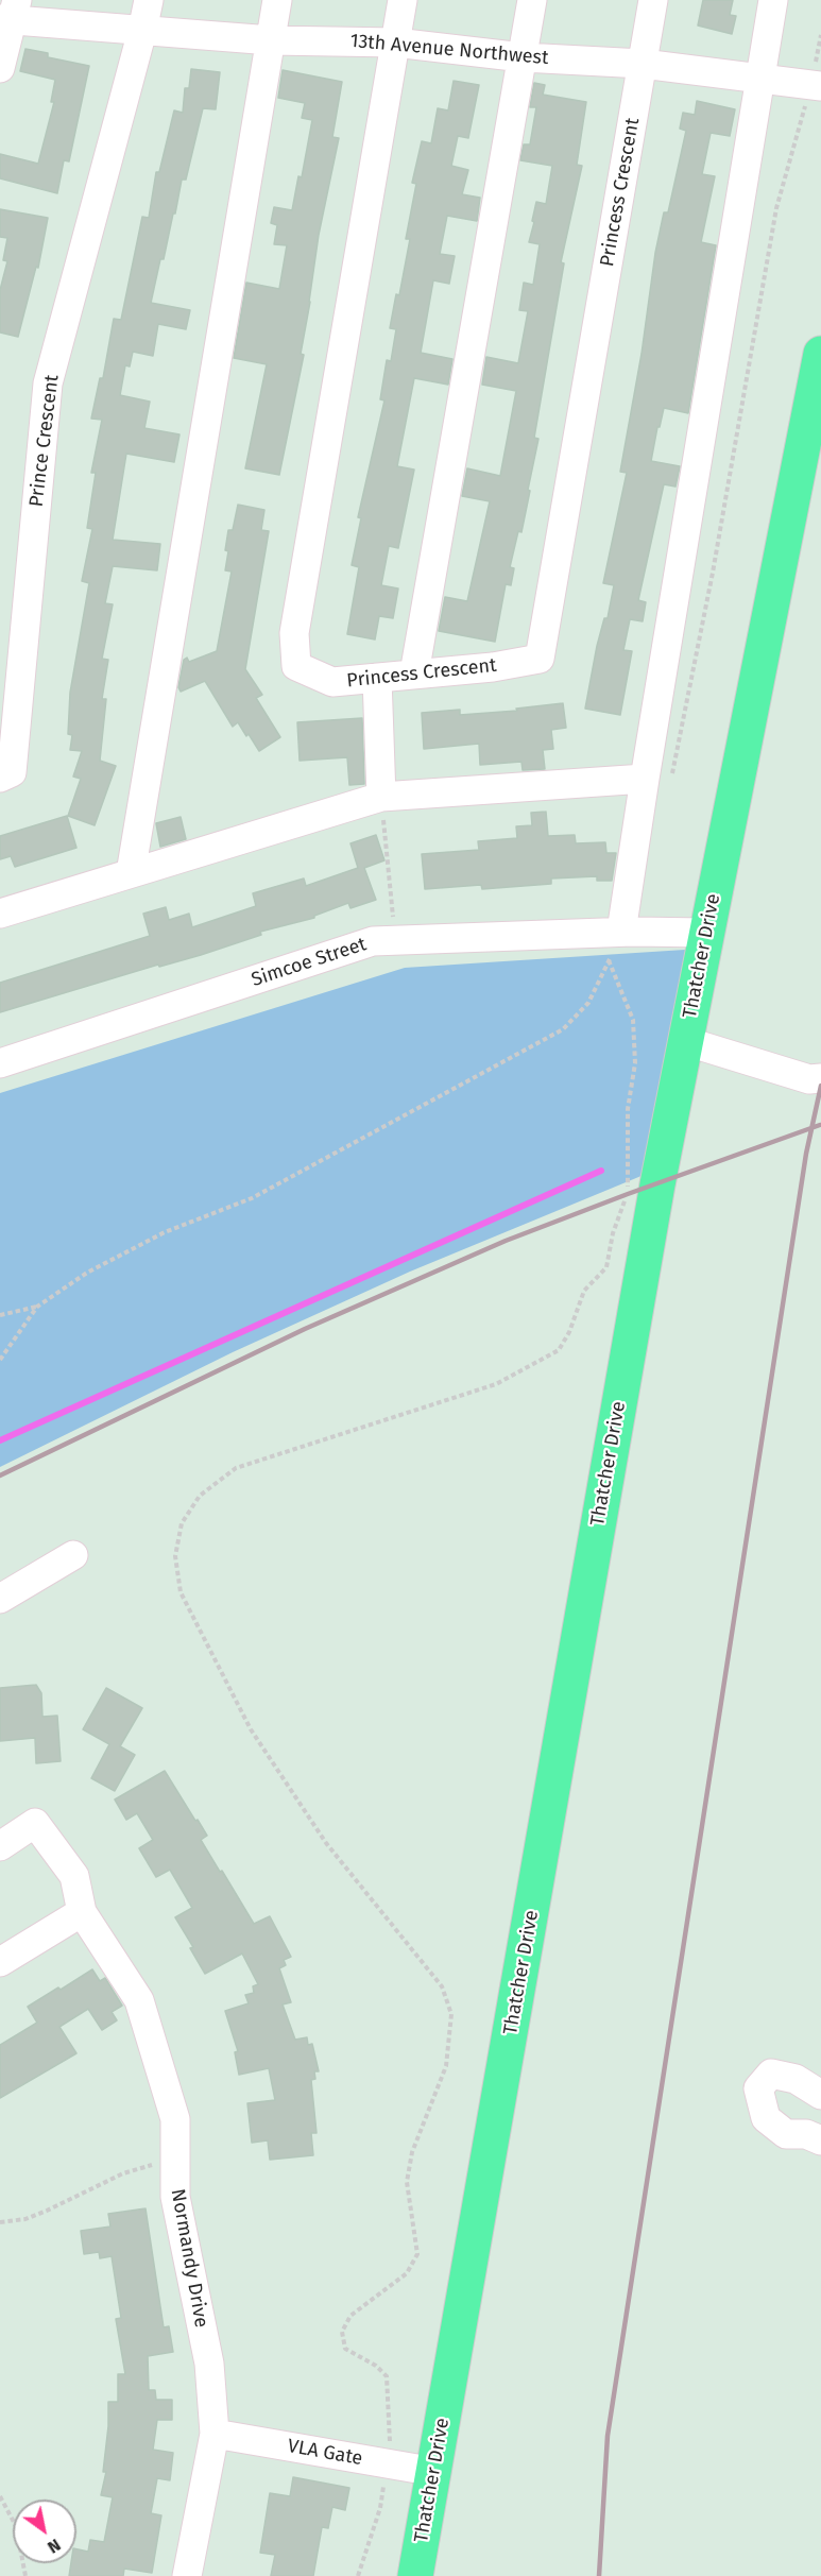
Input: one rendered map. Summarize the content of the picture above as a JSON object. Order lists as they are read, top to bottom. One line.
{"streets":{"main road":["Thatcher Drive"],"street":["13th Avenue Northwest","Princess Crescent","Prince Crescent","Simcoe Street","Normandy Drive","VLA Gate"]},"crossings":[["13th Avenue Northwest","Princess Crescent"],["13th Avenue Northwest","Prince Crescent"],["Thatcher Drive","Simcoe Street"],["Thatcher Drive","VLA Gate"],["Normandy Drive","VLA Gate"]],"north":"bottom right"}
